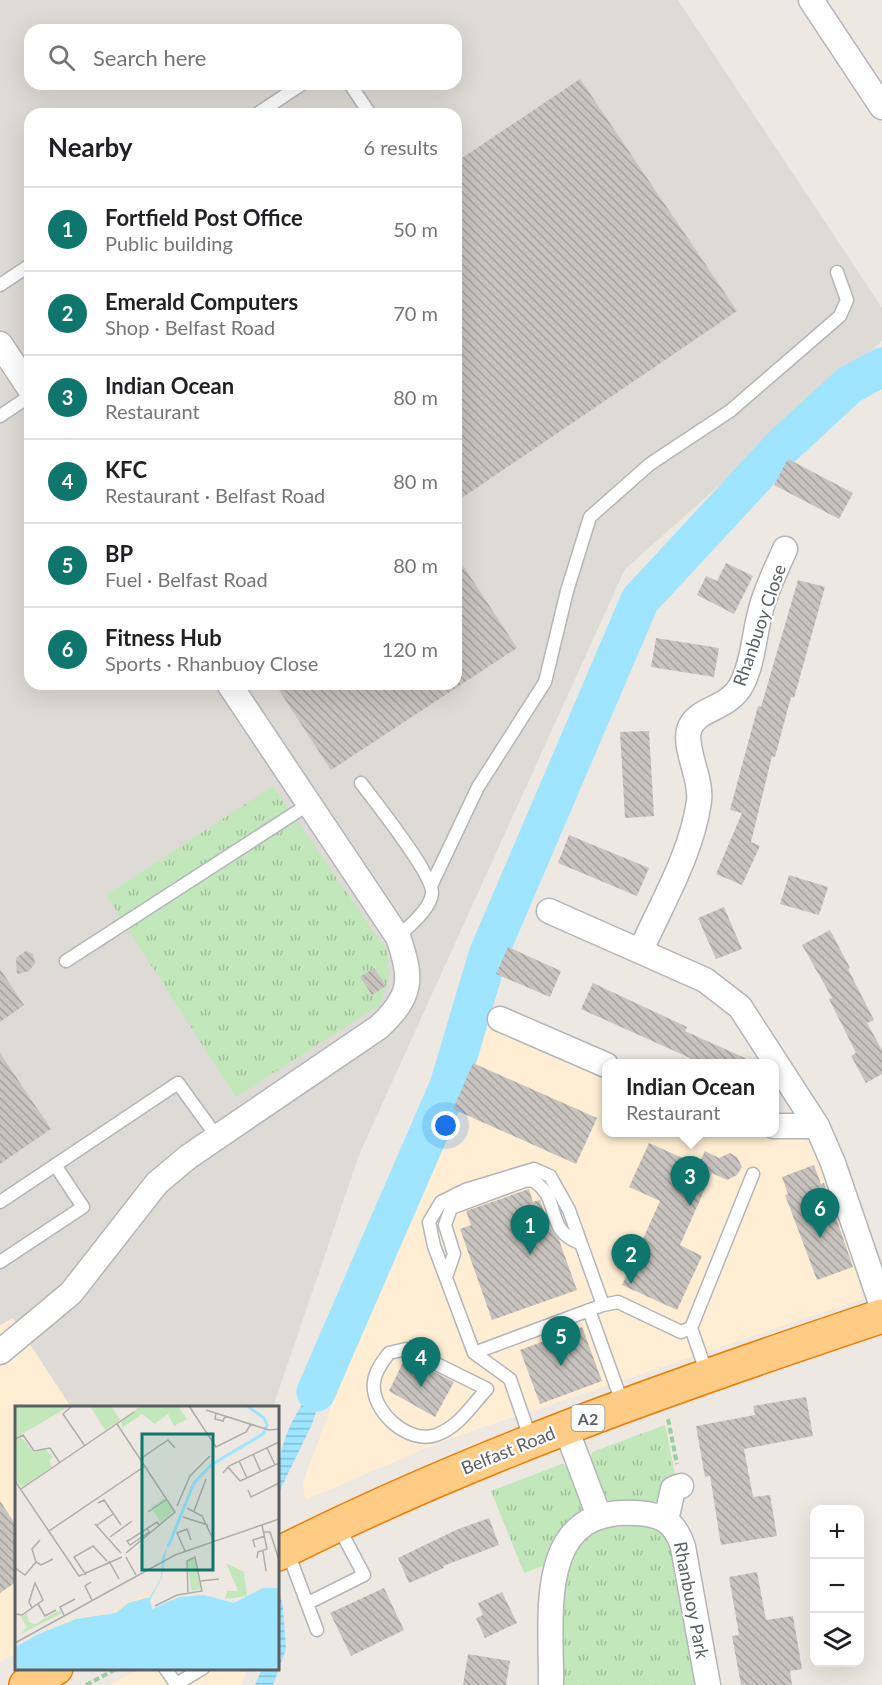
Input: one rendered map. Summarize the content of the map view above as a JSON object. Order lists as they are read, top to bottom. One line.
{"streets":{"highway":["A2","Belfast Road"],"street":["Rhanbuoy Close","Rhanbuoy Park"]},"page":{"search":"Search here","heading":["Nearby","6 results"],"list":[{"mark":"1","name":"Fortfield Post Office","note":"Public building","value":"50 m"},{"mark":"2","name":"Emerald Computers","note":"Shop · Belfast Road","value":"70 m"},{"mark":"3","name":"Indian Ocean","note":"Restaurant","value":"80 m"},{"mark":"4","name":"KFC","note":"Restaurant · Belfast Road","value":"80 m"},{"mark":"5","name":"BP","note":"Fuel · Belfast Road","value":"80 m"},{"mark":"6","name":"Fitness Hub","note":"Sports · Rhanbuoy Close","value":"120 m"}],"popup":["Indian Ocean","Restaurant"],"pins":["3","6","1","2","5","4"],"map_buttons":["+","−"]}}
